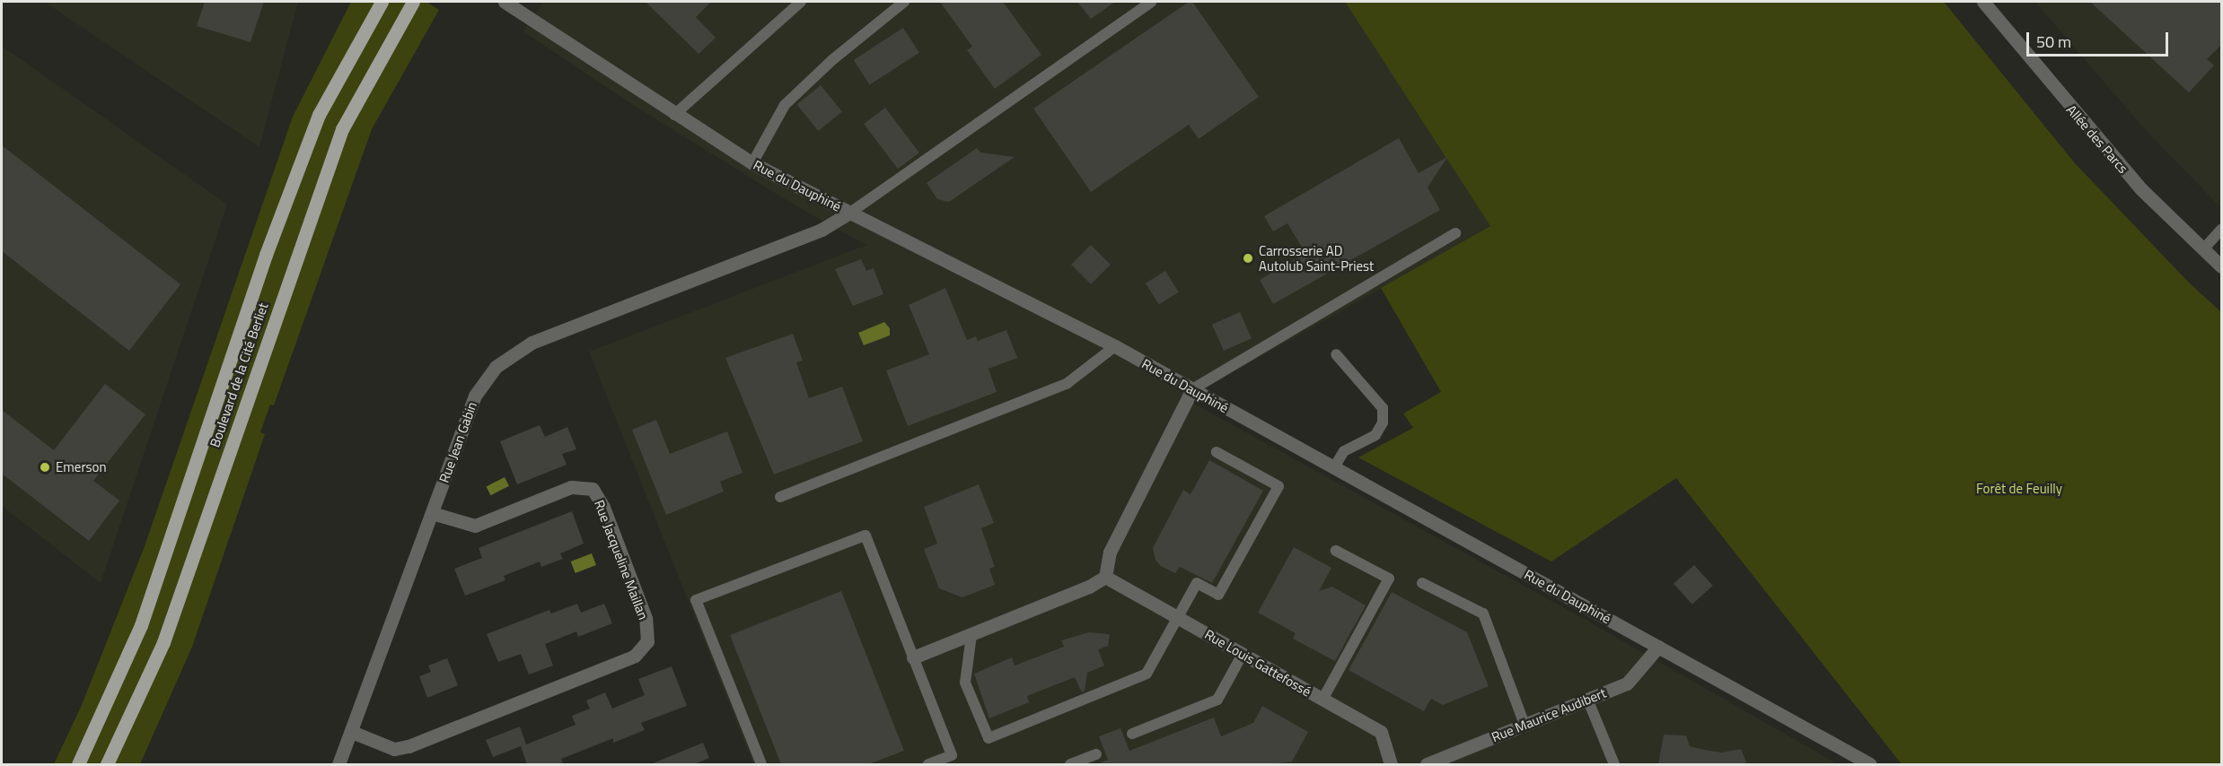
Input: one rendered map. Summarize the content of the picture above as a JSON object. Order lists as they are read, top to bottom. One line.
{"streets":{"main road":["Boulevard de la Cité Berliet"],"street":["Allée des Parcs","Rue du Dauphiné","Rue Jean Gabin","Rue Jacqueline Maillan","Rue Louis Gattefossé","Rue Maurice Audibert"]},"crossings":[["Rue du Dauphiné","Rue Jean Gabin"],["Rue du Dauphiné","Rue Maurice Audibert"],["Rue Jean Gabin","Rue Jacqueline Maillan"]],"parks":["Forêt de Feuilly"],"places":["Carrosserie AD Autolub Saint-Priest","Emerson"],"scale_bar":"50 m"}
